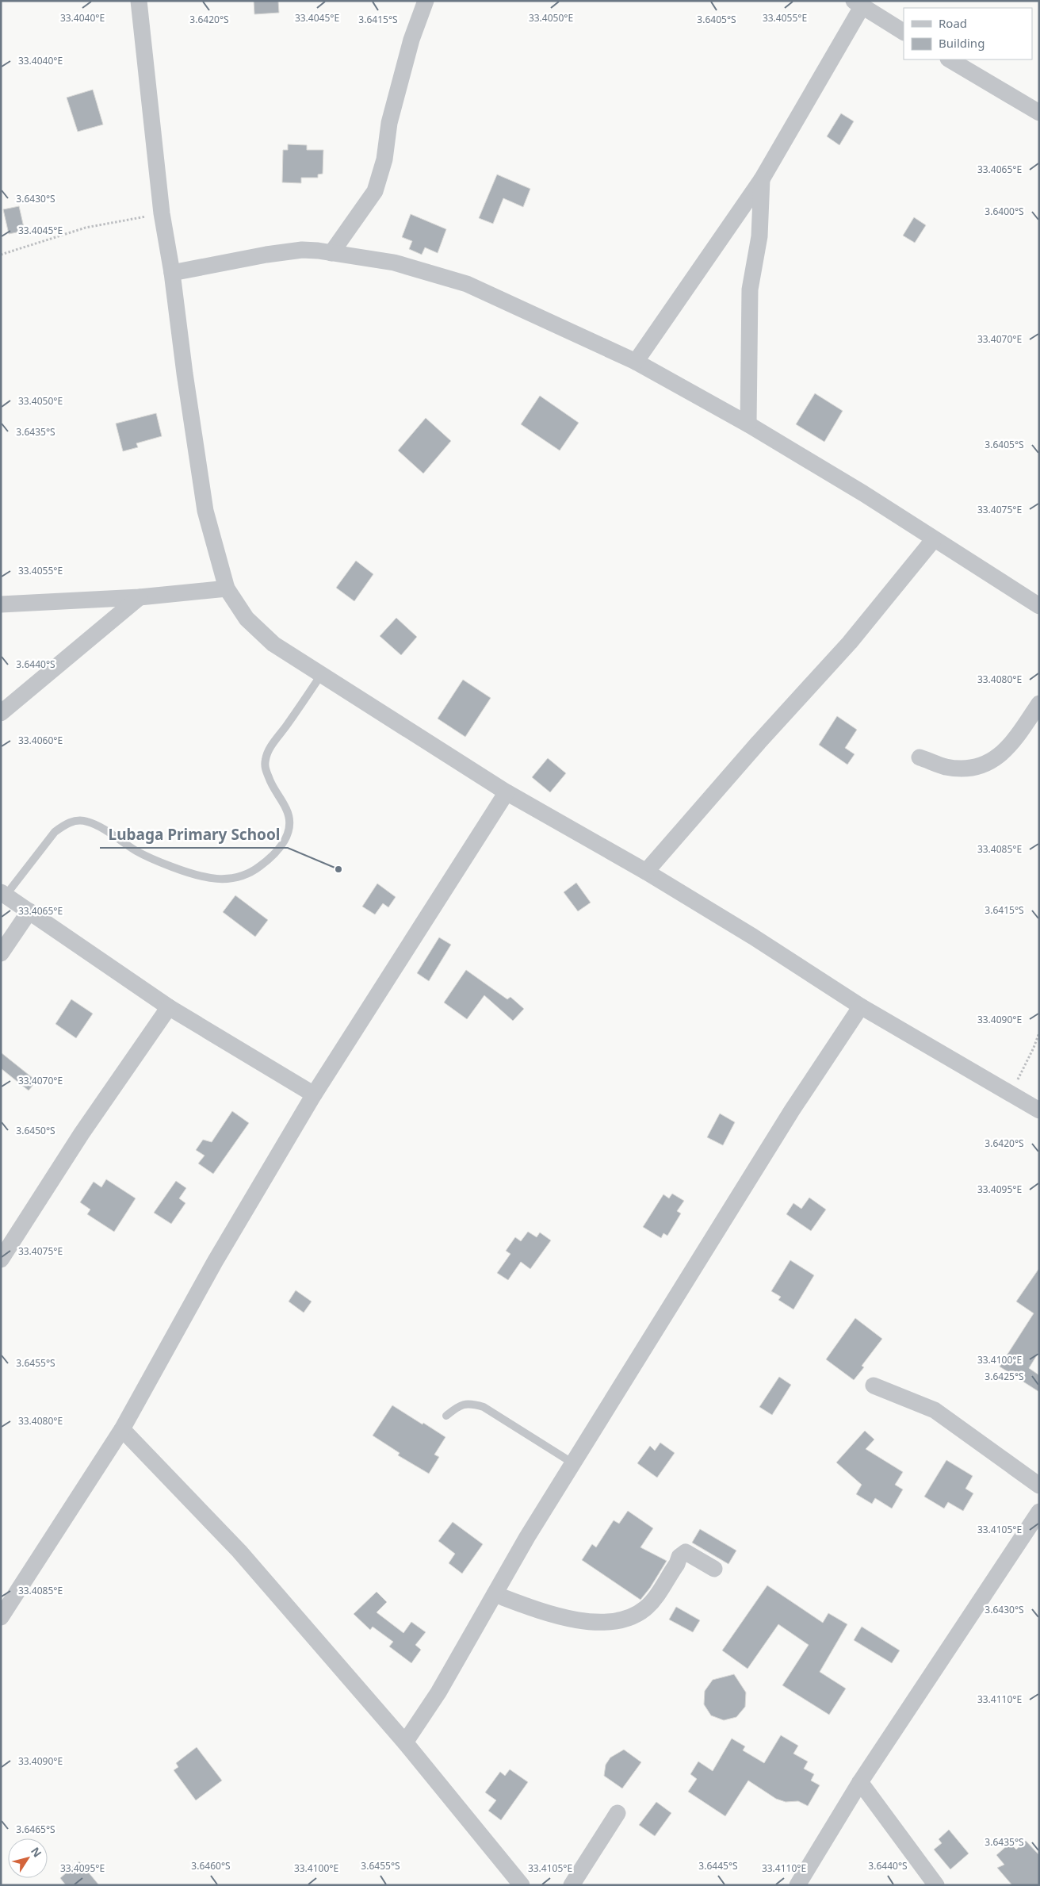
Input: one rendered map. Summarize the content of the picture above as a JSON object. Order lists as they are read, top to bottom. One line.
{"places":["Lubaga Primary School"],"legend":["Road","Building"],"north":"top right","coordinates":["33.4055°E","33.4040°E","33.4045°E","33.4050°E","3.6420°S","3.6415°S","3.6405°S","33.4065°E","3.6430°S","3.6400°S","33.4070°E","3.6435°S","33.4075°E","3.6440°S","33.4080°E","33.4060°E","33.4085°E","33.4090°E","3.6450°S","33.4095°E","33.4100°E","3.6455°S","3.6425°S","33.4105°E","33.4110°E","3.6465°S","3.6460°S","3.6445°S"]}
